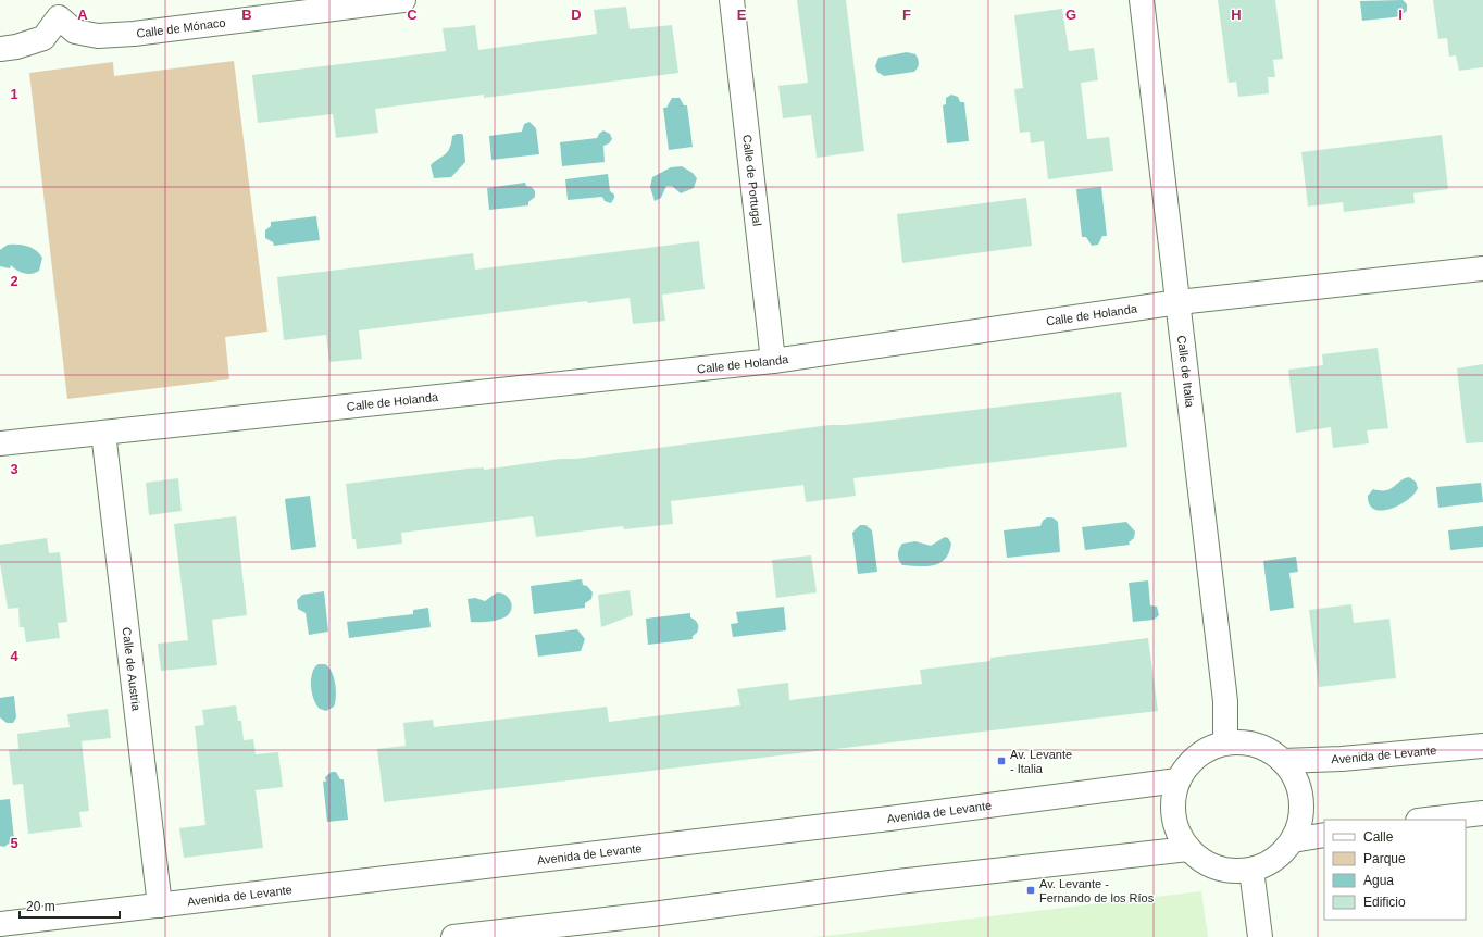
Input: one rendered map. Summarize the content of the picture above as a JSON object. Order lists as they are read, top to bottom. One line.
{"streets":{"street":["Calle de Mónaco","Calle de Portugal","Calle de Holanda","Calle de Italia","Calle de Austria","Avenida de Levante"]},"crossings":[["Calle de Portugal","Calle de Holanda"],["Calle de Holanda","Calle de Italia"],["Calle de Holanda","Calle de Austria"],["Calle de Italia","Avenida de Levante"],["Calle de Austria","Avenida de Levante"]],"places":{"transit":["Av. Levante - Italia","Av. Levante - Fernando de los Ríos"]},"legend":["Calle","Parque","Agua","Edificio"],"scale_bar":"20 m","grid":{"columns":["A","B","C","D","E","F","G","H","I"],"rows":["1","2","3","4","5"]}}
